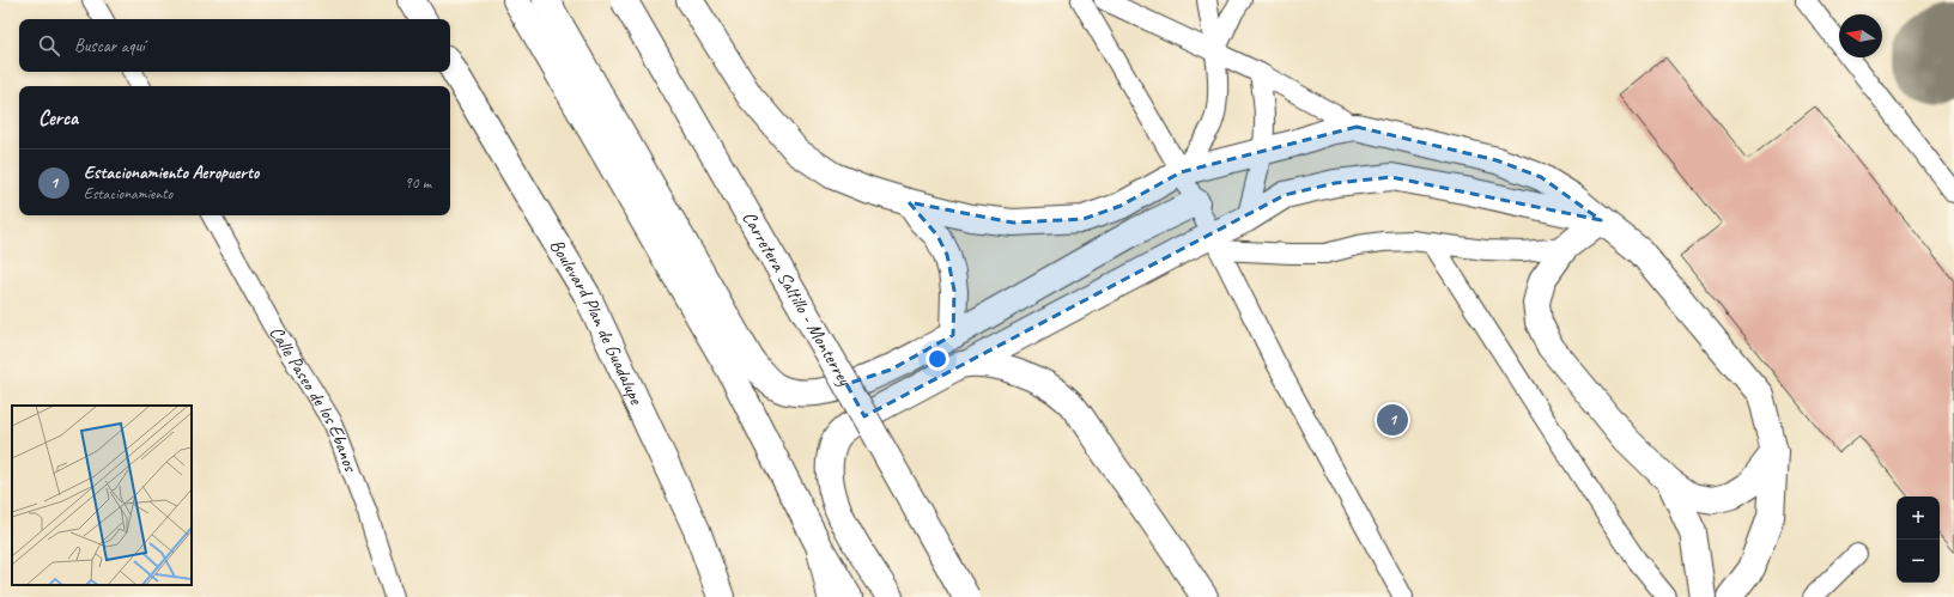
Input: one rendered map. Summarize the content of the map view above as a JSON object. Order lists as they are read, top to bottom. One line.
{"streets":{"main road":["Carretera Saltillo - Monterrey","Boulevard Plan de Guadalupe"],"lane":["Calle Paseo de los Ebanos"]},"north":"left","page":{"search":"Buscar aquí","heading":"Cerca","list":[{"mark":"1","name":"Estacionamiento Aeropuerto","note":"Estacionamiento","value":"90 m"}],"pins":"1","map_buttons":["+","−"]}}
